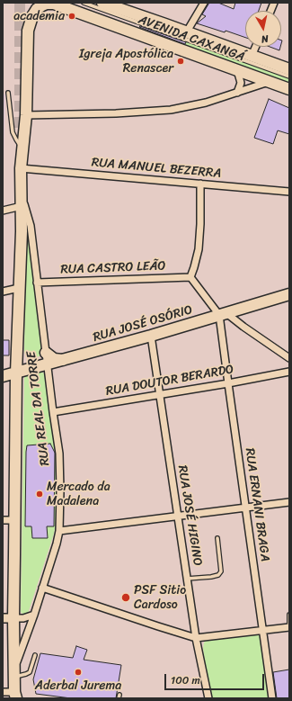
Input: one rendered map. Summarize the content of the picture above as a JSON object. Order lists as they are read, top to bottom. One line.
{"streets":{"main road":["AVENIDA CAXANGÁ","RUA JOSÉ OSÓRIO","RUA REAL DA TORRE"],"street":["RUA MANUEL BEZERRA","RUA CASTRO LEÃO","RUA DOUTOR BERARDO","RUA ERNANI BRAGA","RUA JOSÉ HIGINO"]},"crossings":[["AVENIDA CAXANGÁ","RUA REAL DA TORRE"],["RUA MANUEL BEZERRA","RUA REAL DA TORRE"],["RUA CASTRO LEÃO","RUA REAL DA TORRE"],["RUA JOSÉ OSÓRIO","RUA REAL DA TORRE"],["RUA JOSÉ OSÓRIO","RUA ERNANI BRAGA"],["RUA JOSÉ OSÓRIO","RUA JOSÉ HIGINO"],["RUA DOUTOR BERARDO","RUA REAL DA TORRE"],["RUA DOUTOR BERARDO","RUA ERNANI BRAGA"],["RUA DOUTOR BERARDO","RUA JOSÉ HIGINO"]],"places":["academia","Igreja Apostólica Renascer","Mercado da Madalena","PSF Sitio Cardoso","Aderbal Jurema"],"scale_bar":"100 m","north":"bottom"}
